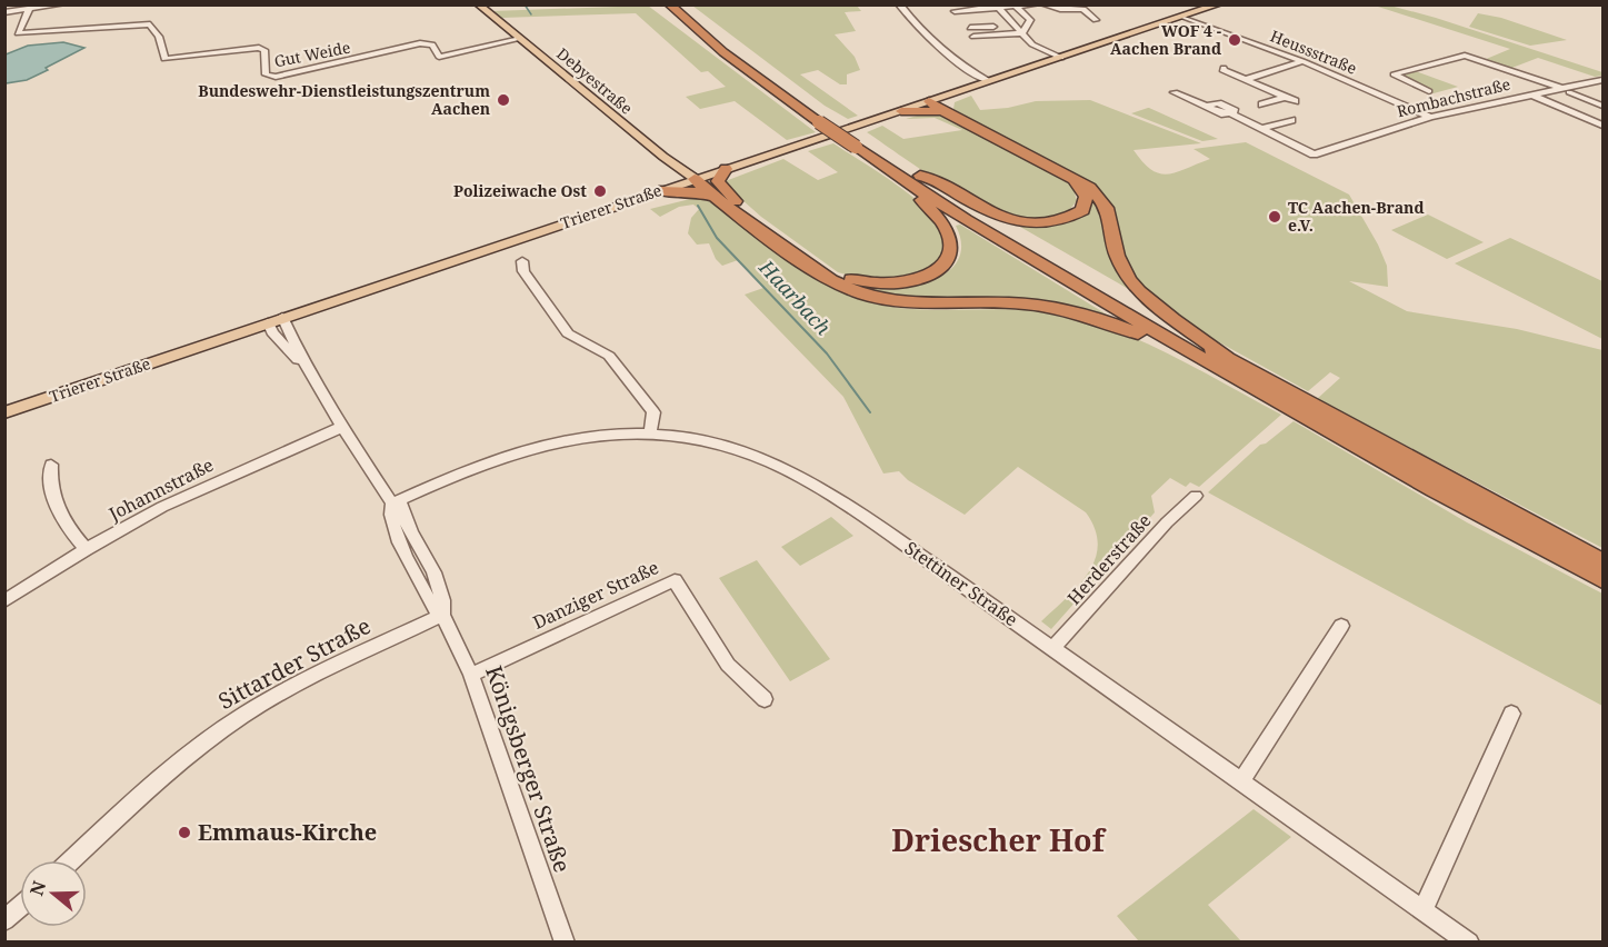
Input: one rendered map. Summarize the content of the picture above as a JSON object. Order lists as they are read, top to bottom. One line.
{"streets":{"main road":["Debyestraße","Trierer Straße"],"street":["Heussstraße","Gut Weide","Rombachstraße","Johannstraße","Herderstraße","Stettiner Straße","Danziger Straße","Sittarder Straße","Königsberger Straße"]},"crossings":[["Heussstraße","Rombachstraße"],["Heussstraße","Trierer Straße"],["Gut Weide","Debyestraße"],["Debyestraße","Trierer Straße"],["Trierer Straße","Königsberger Straße"],["Johannstraße","Königsberger Straße"],["Herderstraße","Stettiner Straße"],["Stettiner Straße","Königsberger Straße"],["Danziger Straße","Königsberger Straße"],["Sittarder Straße","Königsberger Straße"]],"districts":["Driescher Hof"],"water":["Haarbach"],"places":["WOF 4 - Aachen Brand","Bundeswehr-Dienstleistungszentrum Aachen","Polizeiwache Ost","TC Aachen-Brand e.V.","Emmaus-Kirche"],"north":"left"}
